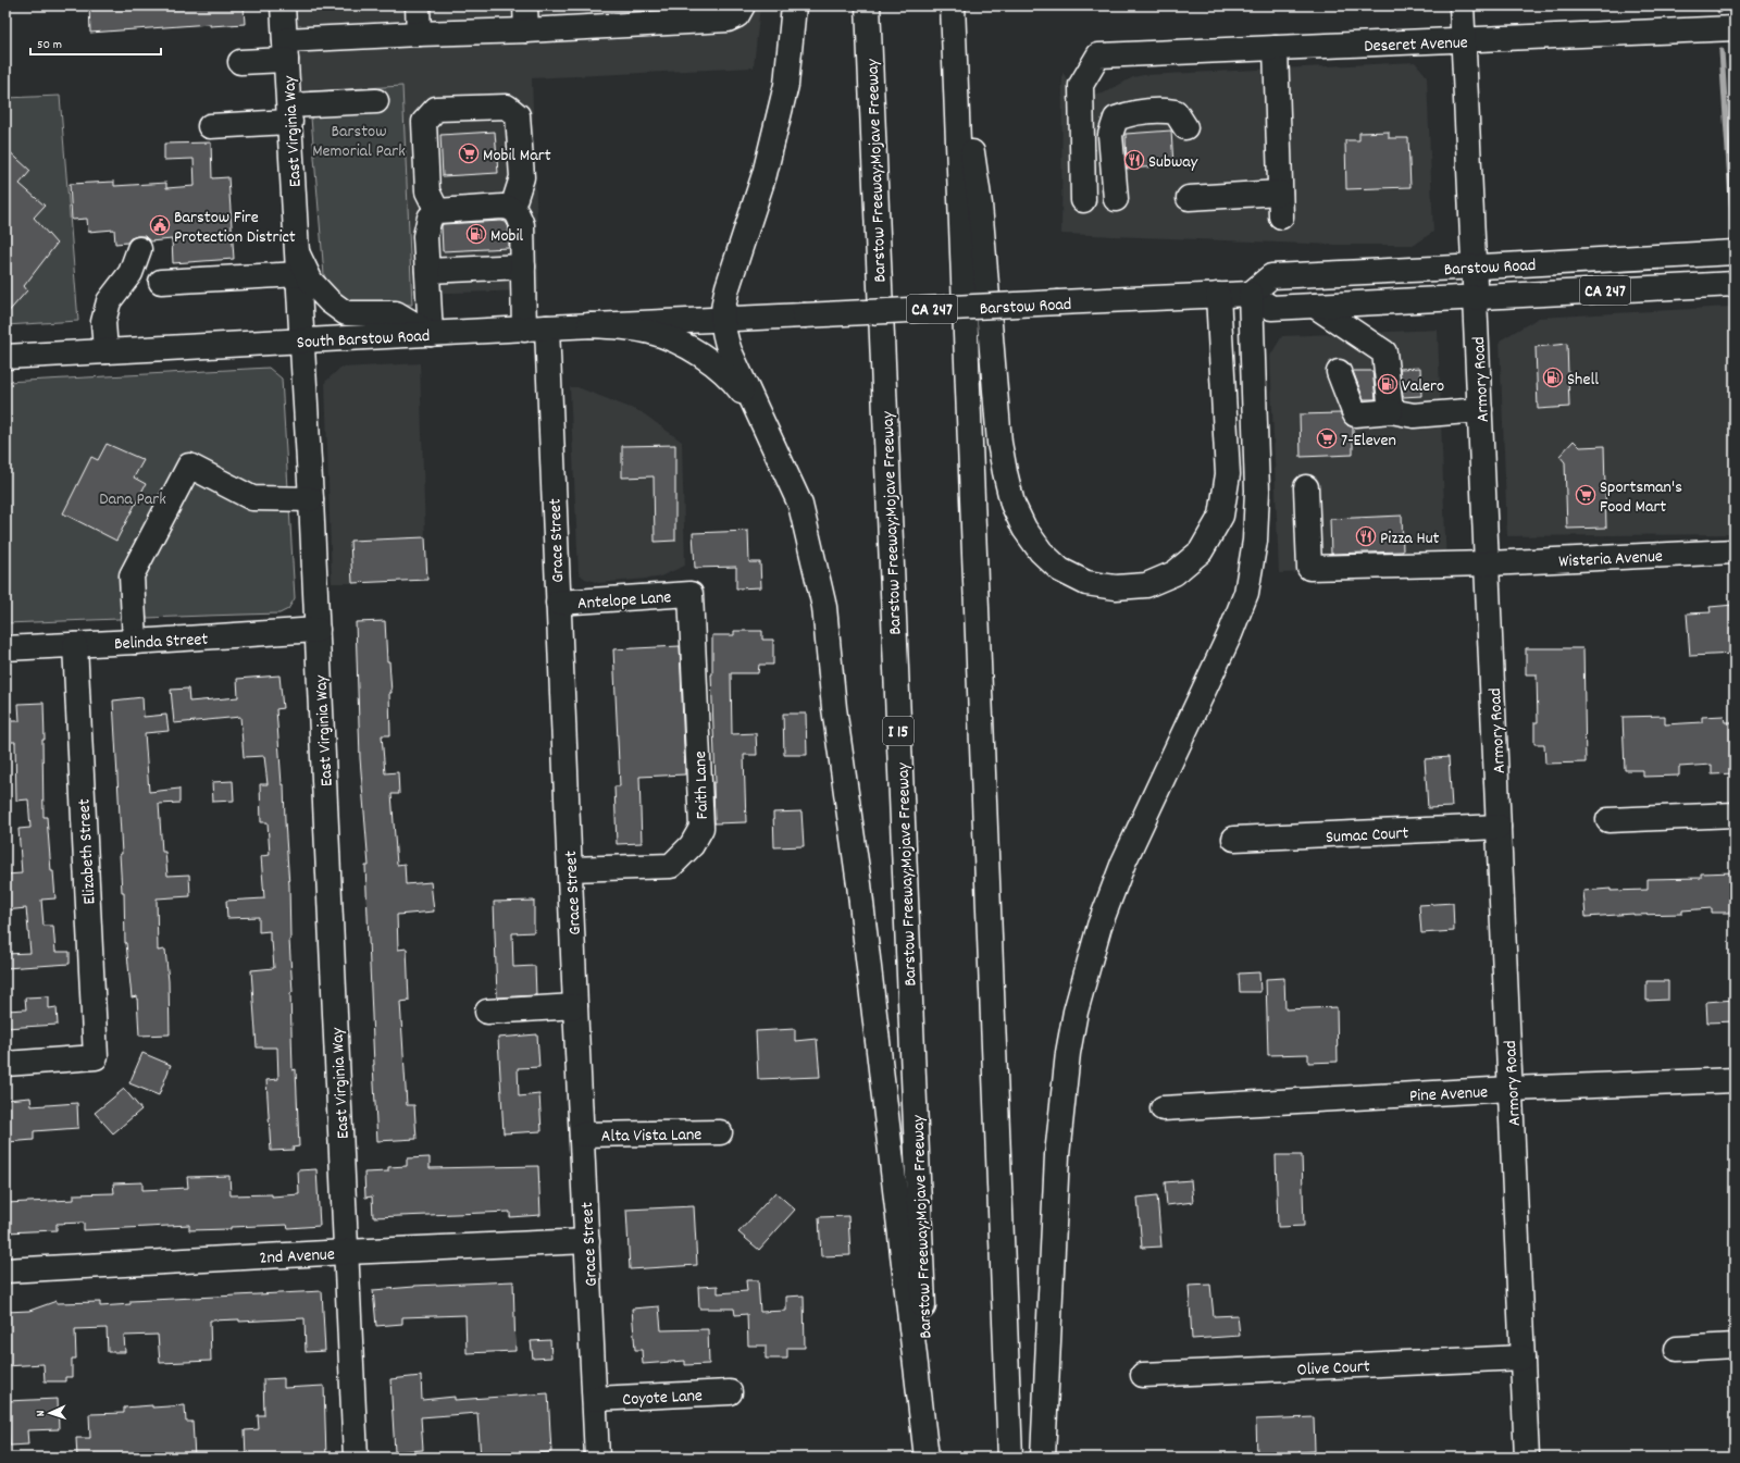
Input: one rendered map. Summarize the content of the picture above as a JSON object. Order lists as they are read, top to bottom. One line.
{"streets":{"main road":["Deseret Avenue","East Virginia Way","Barstow Freeway;Mojave Freeway","Barstow Road","CA 247","South Barstow Road","Armory Road","Grace Street","Wisteria Avenue","Antelope Lane","Belinda Street","I 15","Faith Lane","Sumac Court","Elizabeth Street","Pine Avenue","Alta Vista Lane","2nd Avenue","Olive Court","Coyote Lane"]},"crossings":[["Deseret Avenue","Armory Road"],["East Virginia Way","South Barstow Road"],["East Virginia Way","Belinda Street"],["East Virginia Way","2nd Avenue"],["Barstow Road","South Barstow Road"],["Barstow Road","Armory Road"],["South Barstow Road","Grace Street"],["Armory Road","Wisteria Avenue"],["Armory Road","Sumac Court"],["Armory Road","Pine Avenue"],["Armory Road","Olive Court"],["Grace Street","Antelope Lane"],["Grace Street","Faith Lane"],["Grace Street","Alta Vista Lane"],["Grace Street","2nd Avenue"],["Grace Street","Coyote Lane"],["Antelope Lane","Faith Lane"],["Belinda Street","Elizabeth Street"]],"parks":["Barstow Memorial Park","Dana Park"],"places":{"supermarket":["Mobil Mart","7-Eleven","Sportsman's Food Mart"],"restaurant":["Subway","Pizza Hut"],"public building":["Barstow Fire Protection District"],"fuel station":["Mobil","Shell","Valero"]},"scale_bar":"50 m","north":"left"}
